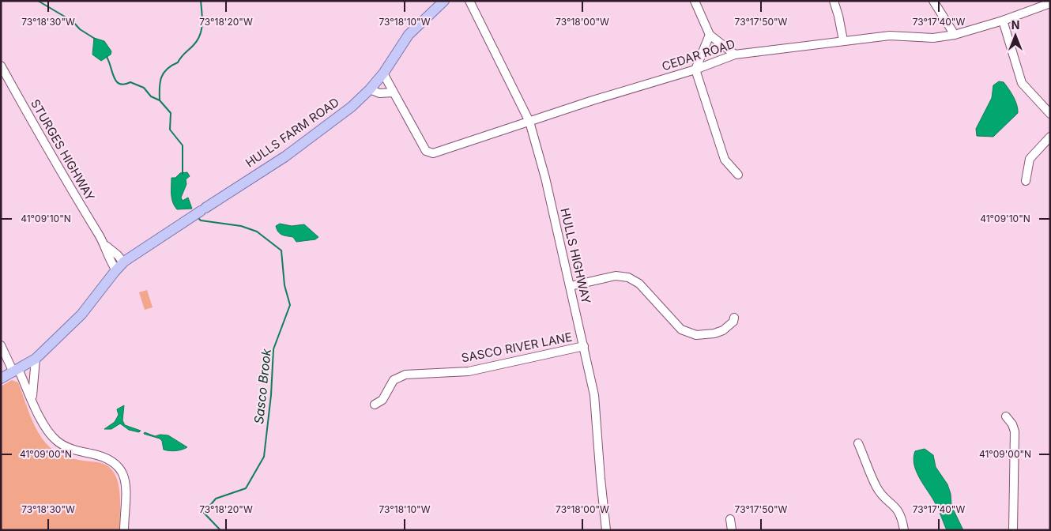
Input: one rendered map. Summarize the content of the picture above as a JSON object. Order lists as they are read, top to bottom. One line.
{"streets":{"main road":["HULLS FARM ROAD"],"street":["CEDAR ROAD","STURGES HIGHWAY","HULLS HIGHWAY","SASCO RIVER LANE"]},"crossings":[["CEDAR ROAD","HULLS FARM ROAD"],["CEDAR ROAD","HULLS HIGHWAY"],["HULLS FARM ROAD","STURGES HIGHWAY"],["HULLS HIGHWAY","SASCO RIVER LANE"]],"water":["Sasco Brook"],"north":"top","coordinates":["73°18'30\"W","73°18'20\"W","73°18'10\"W","73°18'00\"W","73°17'50\"W","73°17'40\"W","41°09'10\"N","41°09'00\"N"]}
